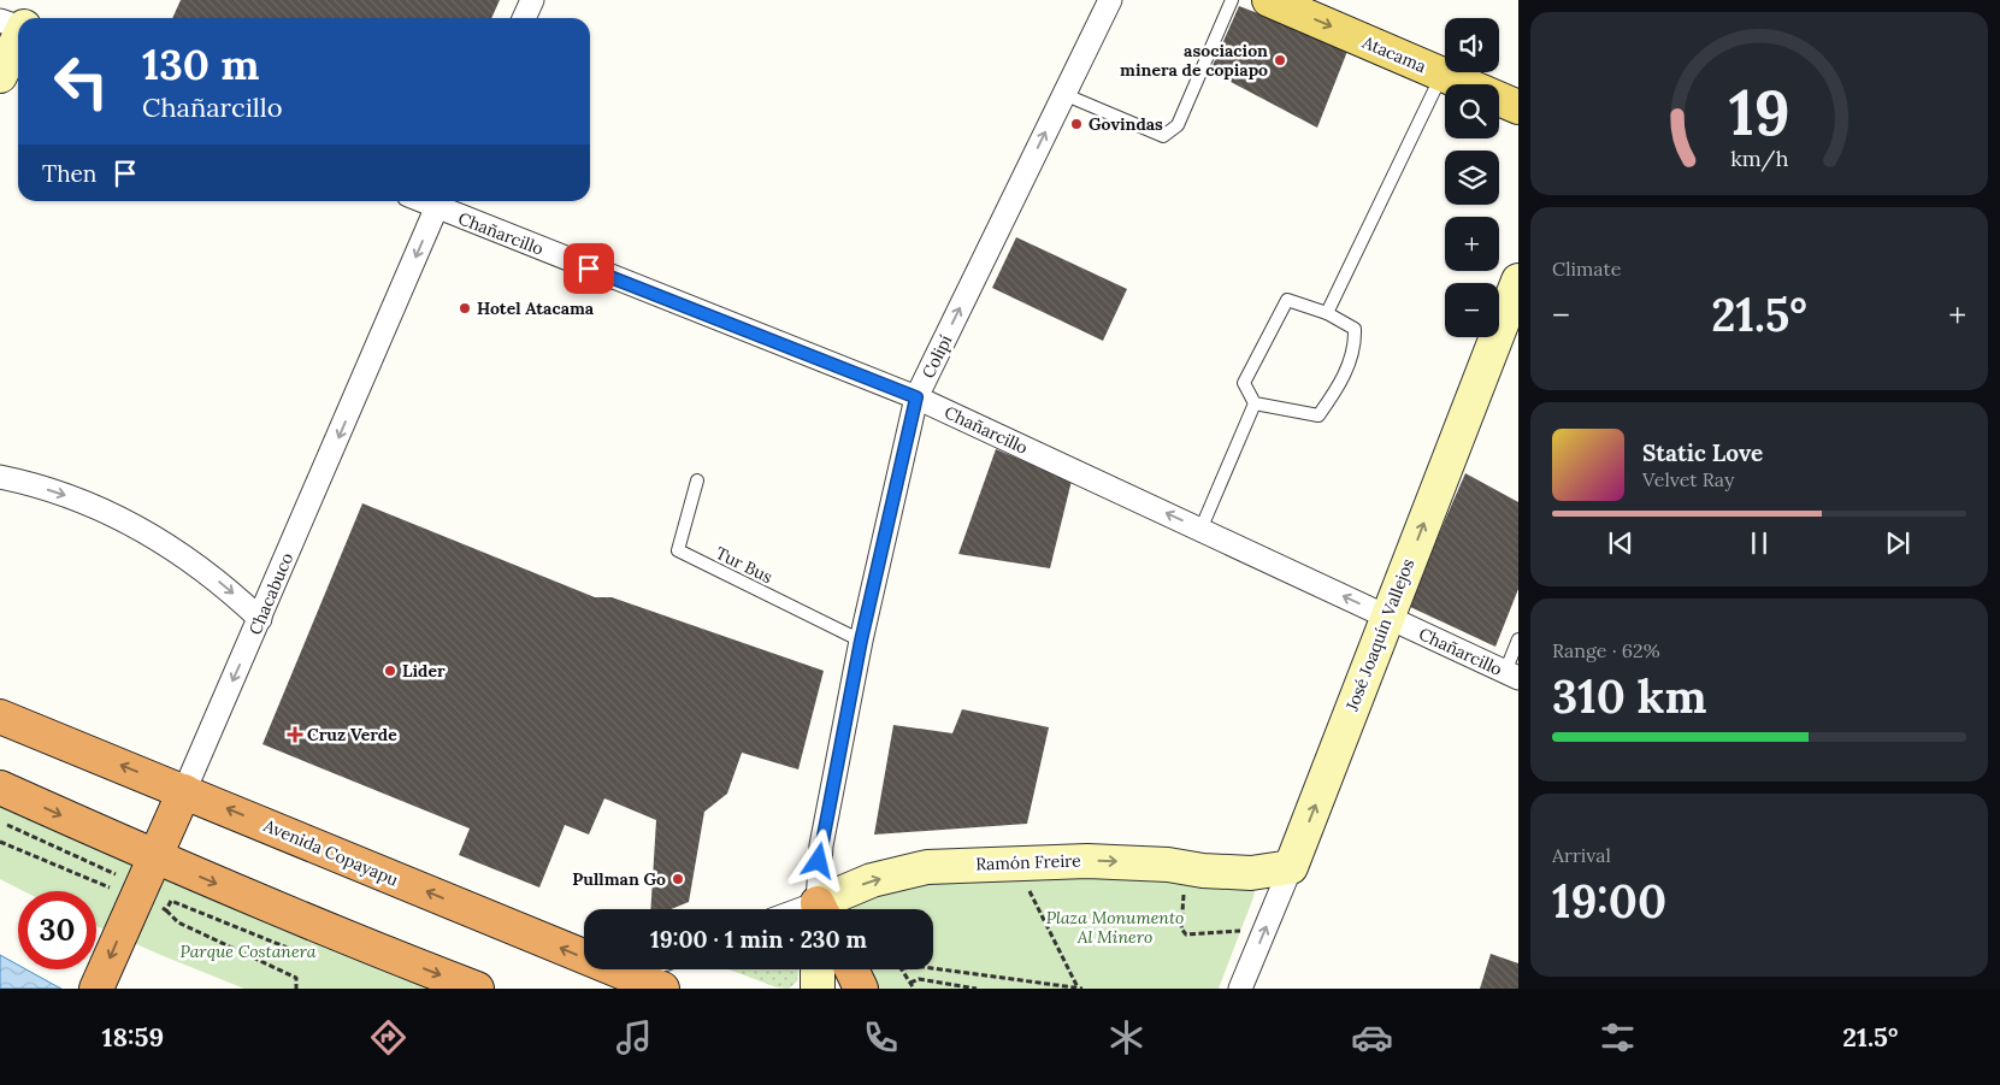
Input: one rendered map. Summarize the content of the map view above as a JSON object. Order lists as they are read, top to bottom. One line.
{"streets":{"highway":["Chacabuco","Avenida Copayapu"],"main road":["Atacama","José Joaquín Vallejos","Ramón Freire"],"street":["Chañarcillo","Colipí"],"lane":["Tur Bus"]},"crossings":[["Chañarcillo","Colipí"],["Chañarcillo","Chacabuco"],["Chañarcillo","José Joaquín Vallejos"],["Colipí","Tur Bus"],["Chacabuco","Avenida Copayapu"],["José Joaquín Vallejos","Ramón Freire"]],"one_way":["Atacama","Chañarcillo","Chacabuco","José Joaquín Vallejos","Ramón Freire"],"parks":["Plaza Monumento Al Minero","Parque Costanera"],"places":{"other":["asociacion minera de copiapo","Govindas","Hotel Atacama","Lider","Pullman Go"],"health":["Cruz Verde"]},"page":{"map_buttons":["+","−"],"turn":["130 m","Chañarcillo"],"then":"Then","tile":["Climate",["Range · 62%","310 km"],["Arrival","19:00"]],"heat":["−","21.5°","+"],"song":["Static Love","Velvet Ray"],"limit":"30","trip":"19:00 · 1 min · 230 m","tabs":["18:59","21.5°"],"gauge":["19","km/h"]}}
